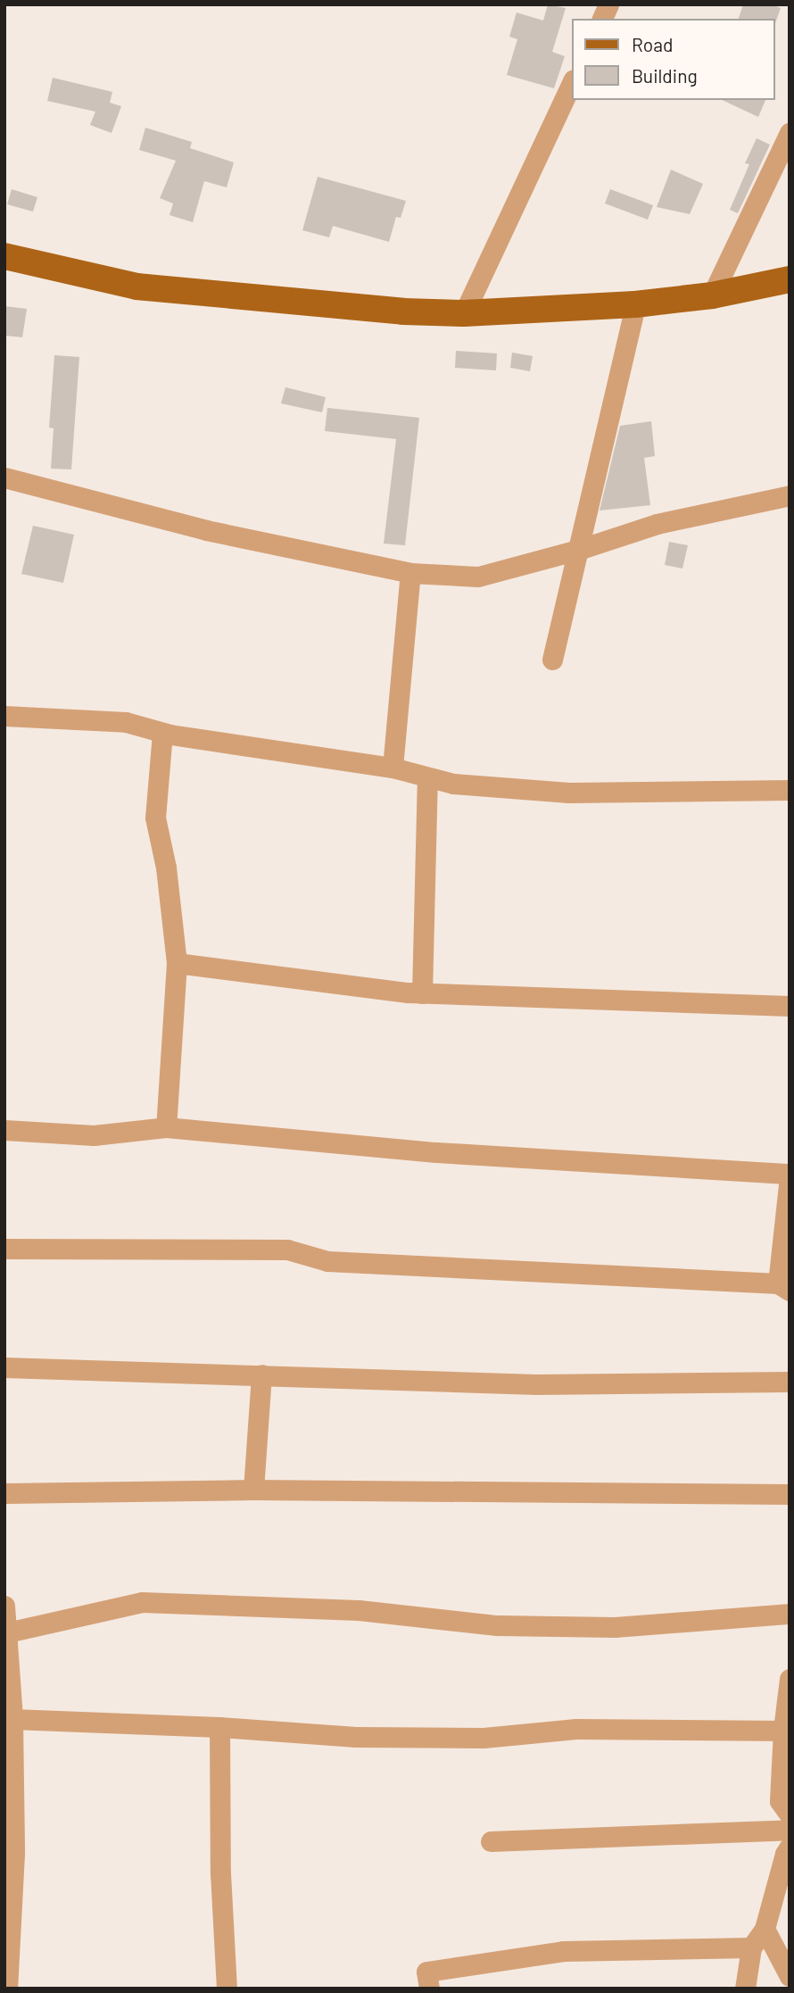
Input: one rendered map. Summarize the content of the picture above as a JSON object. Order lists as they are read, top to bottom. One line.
{"legend":["Road","Building"]}
